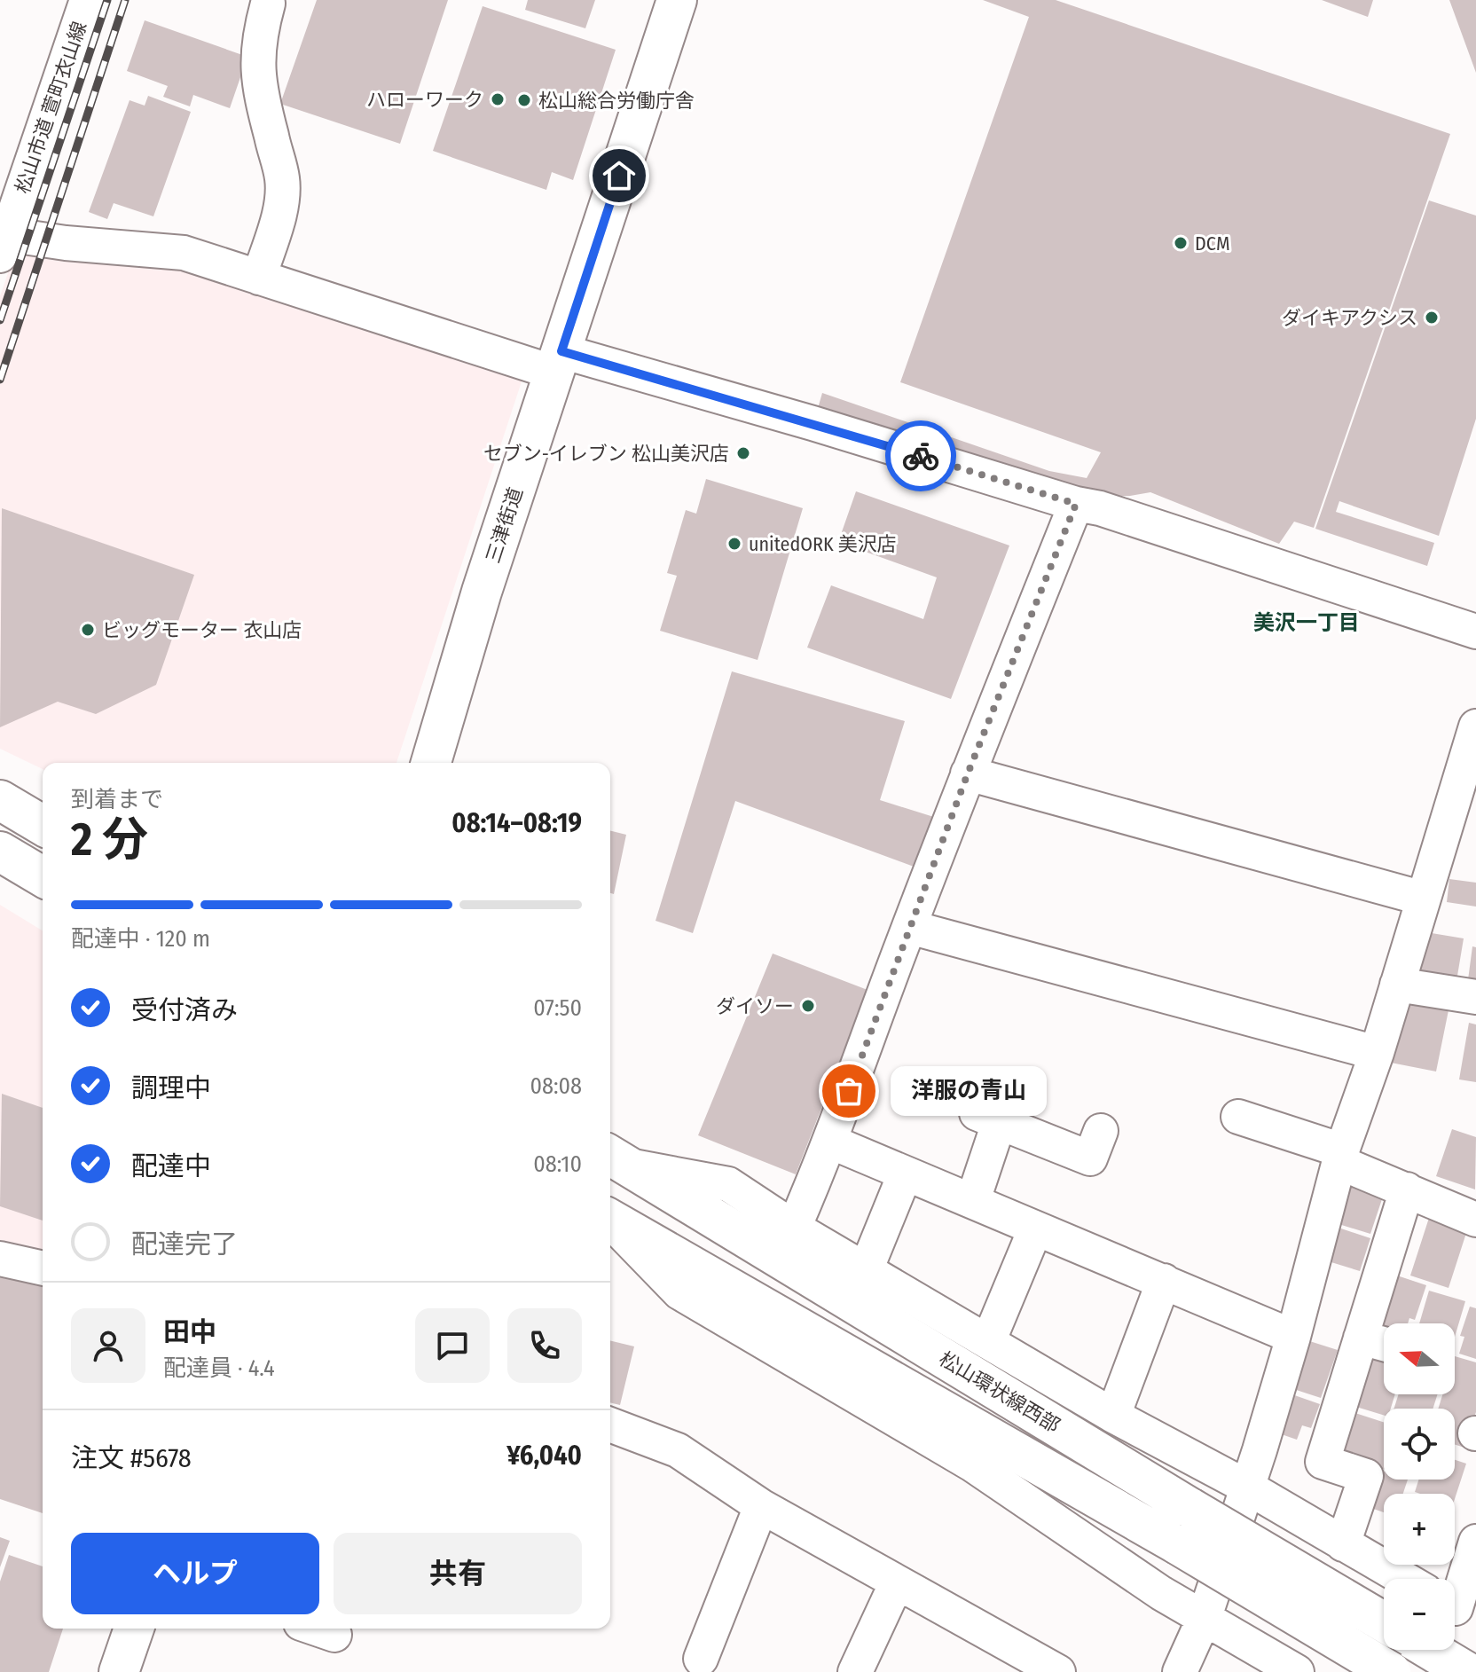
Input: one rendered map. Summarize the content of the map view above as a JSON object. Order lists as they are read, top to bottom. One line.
{"streets":{"street":["松山市道 萱町衣山線","三津街道","松山環状線西部"]},"districts":["美沢一丁目"],"places":["ハローワーク","松山総合労働庁舎","DCM","ダイキアクシス","セブン-イレブン 松山美沢店","unitedORK 美沢店","ビッグモーター 衣山店","ダイソー","洋服の青山"],"north":"left","page":{"heading":["2 分","到着まで","08:14–08:19"],"panel":["田中","配達員 · 4.4","注文 #5678","¥6,040"],"bar":"配達中 · 120 m","list":[["受付済み","07:50"],["調理中","08:08"],["配達中","08:10"],"配達完了"],"bubble":"洋服の青山","map_buttons":["+","−"],"buttons":["ヘルプ","共有"]}}
